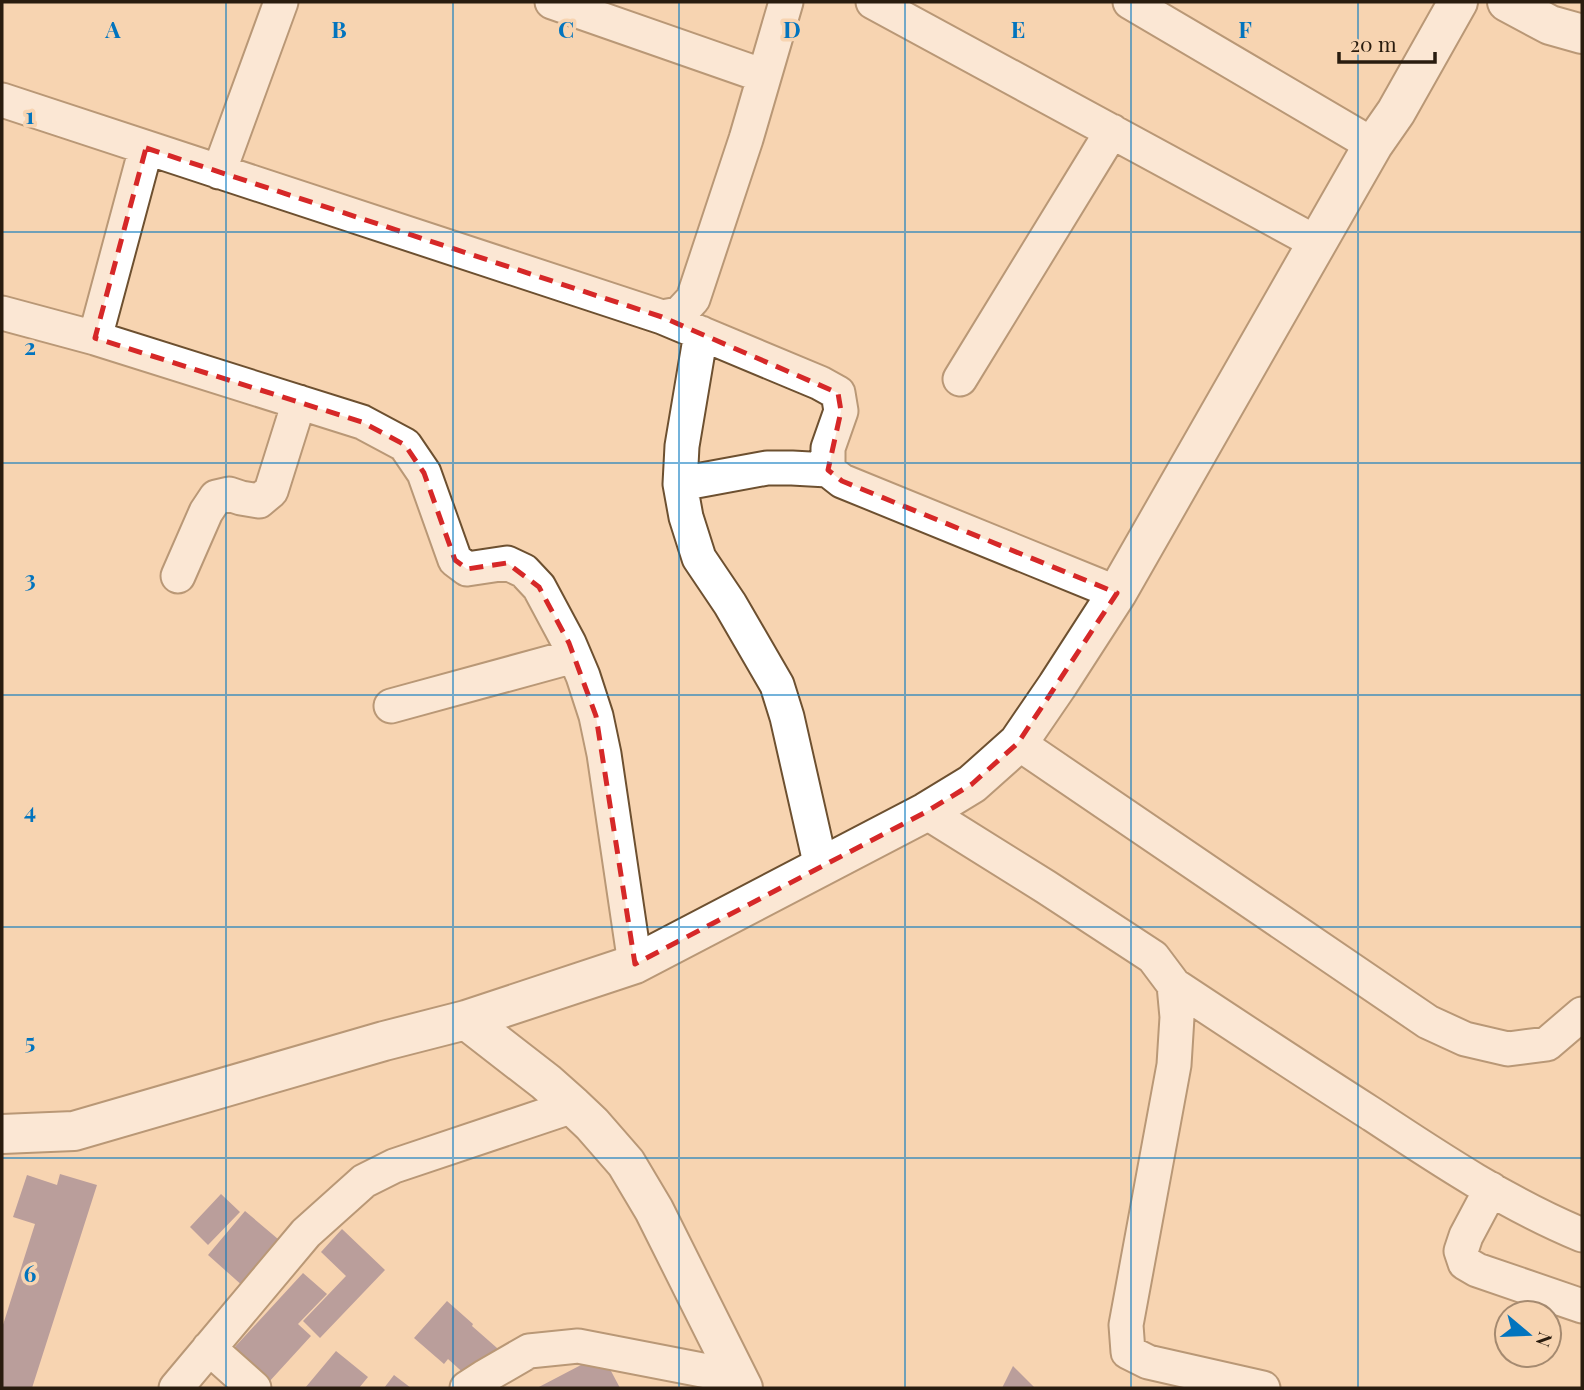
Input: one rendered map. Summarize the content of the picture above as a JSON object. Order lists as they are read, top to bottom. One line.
{"scale_bar":"20 m","north":"right","grid":{"columns":["A","B","C","D","E","F"],"rows":["1","2","3","4","5","6"]}}
